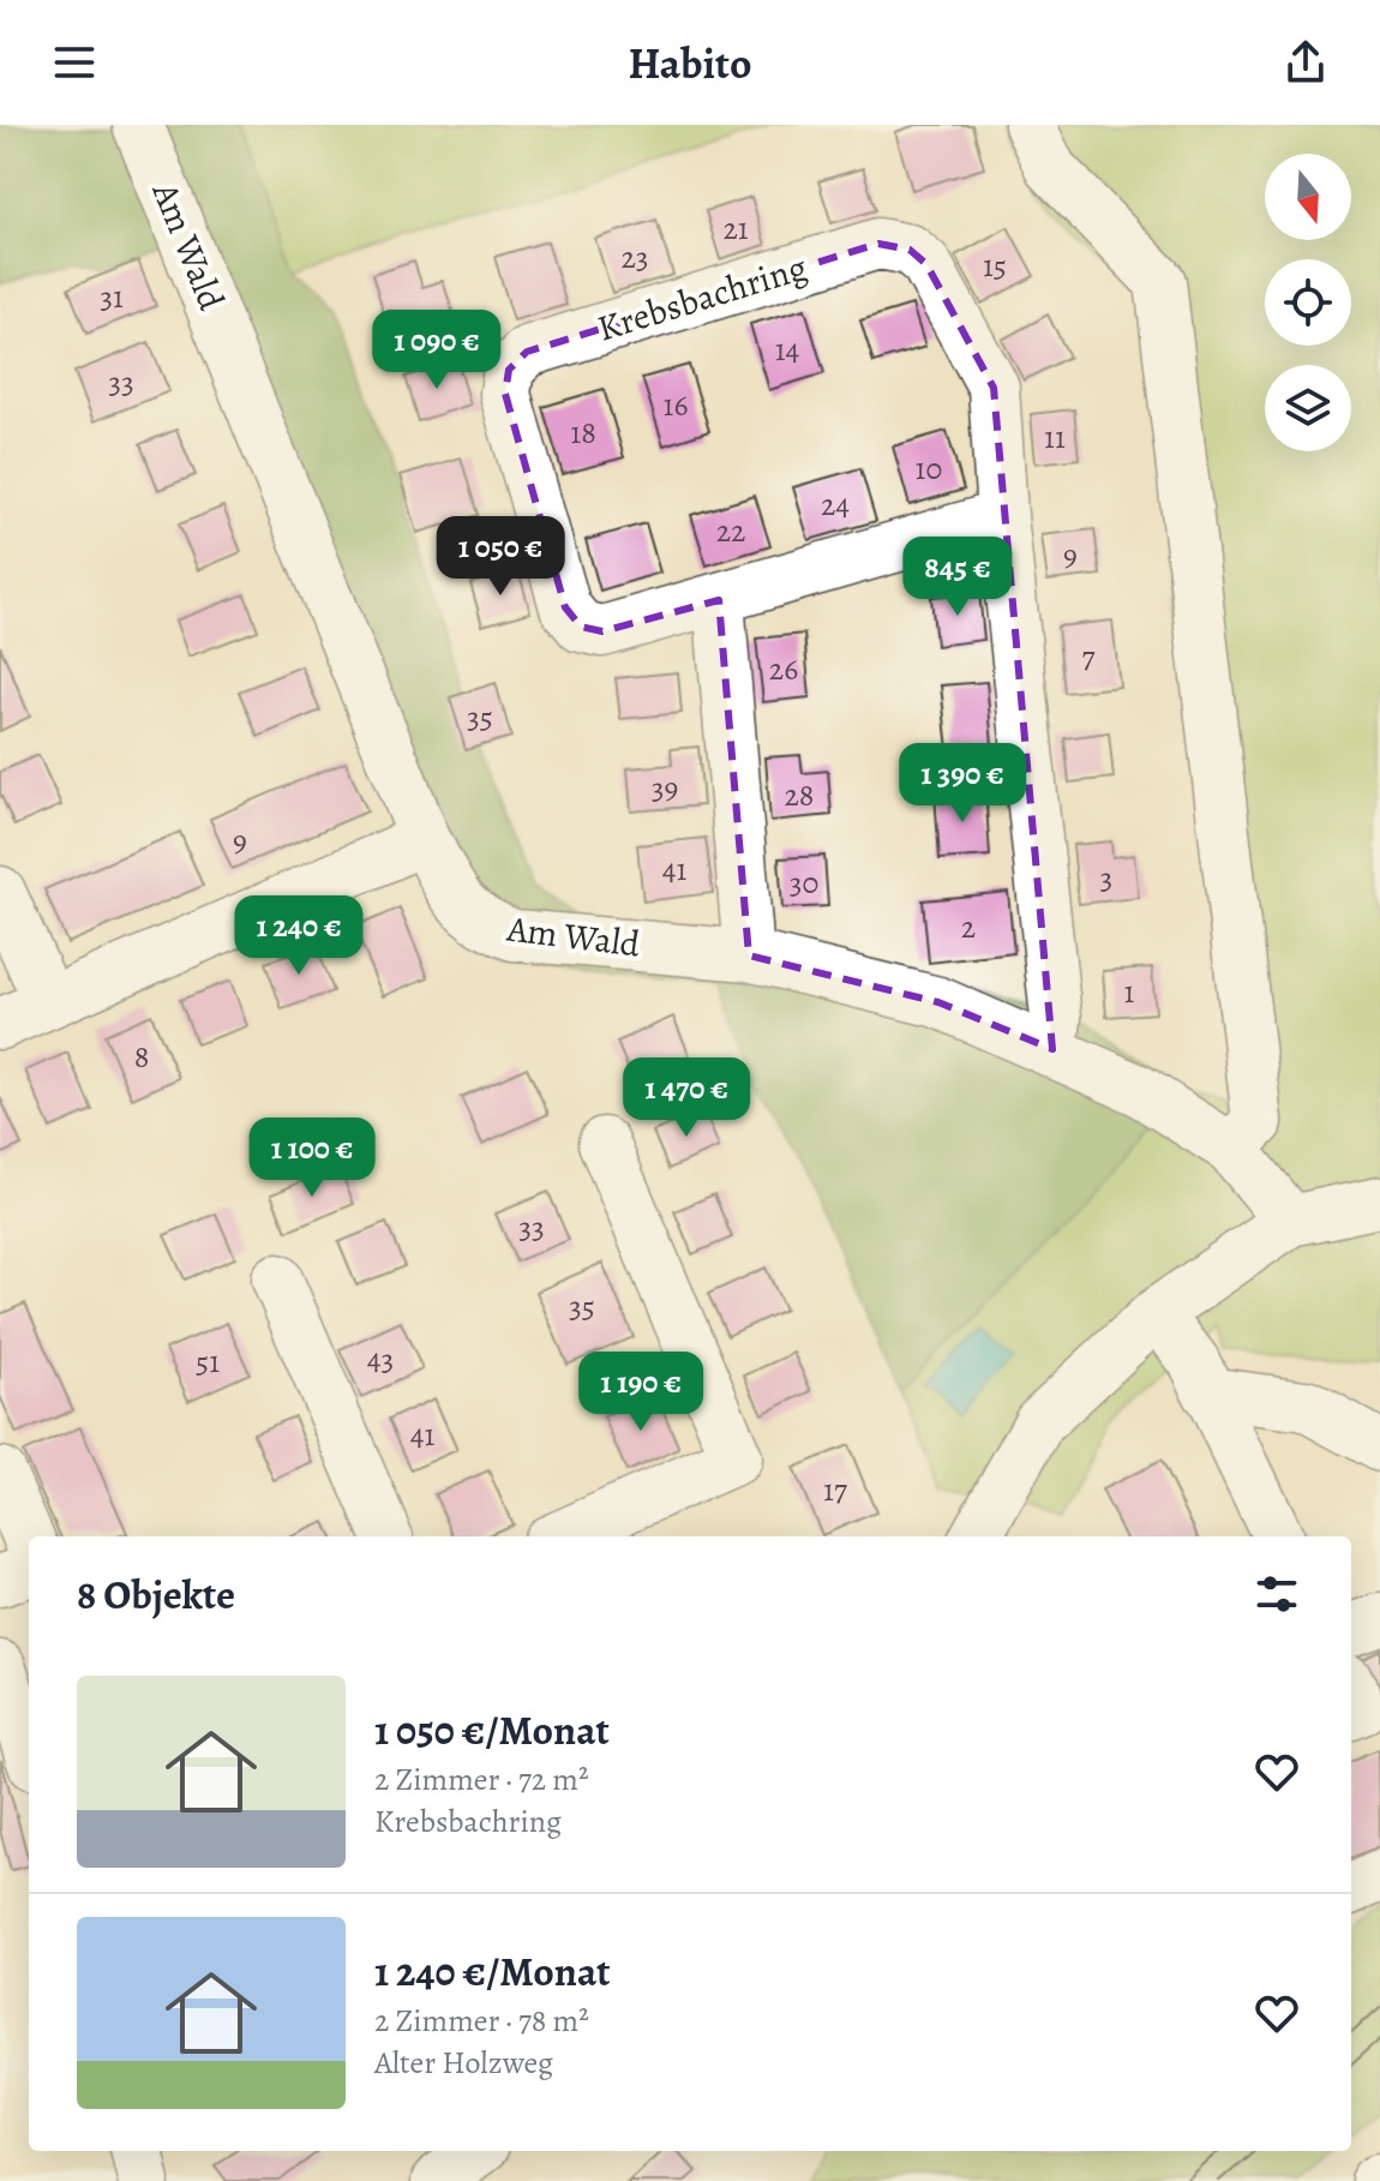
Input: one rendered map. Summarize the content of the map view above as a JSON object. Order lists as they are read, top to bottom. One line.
{"streets":{"street":["Am Wald","Krebsbachring"]},"crossings":[["Am Wald","Krebsbachring"]],"house_numbers":["21","23","15","31","14","33","16","18","11","10","24","22","9","7","26","35","39","28","9","41","3","30","2","1","8","33","35","43","51","41","17"],"north":"bottom","page":{"header":"Habito","price":["1 090 €","1 050 €","845 €","1 390 €","1 240 €","1 470 €","1 100 €","1 190 €"],"heading":"8 Objekte","list":[{"name":"1 050 €/Monat","note":"2 Zimmer · 72 m² · Krebsbachring"},{"name":"1 240 €/Monat","note":"2 Zimmer · 78 m² · Alter Holzweg"}]}}
